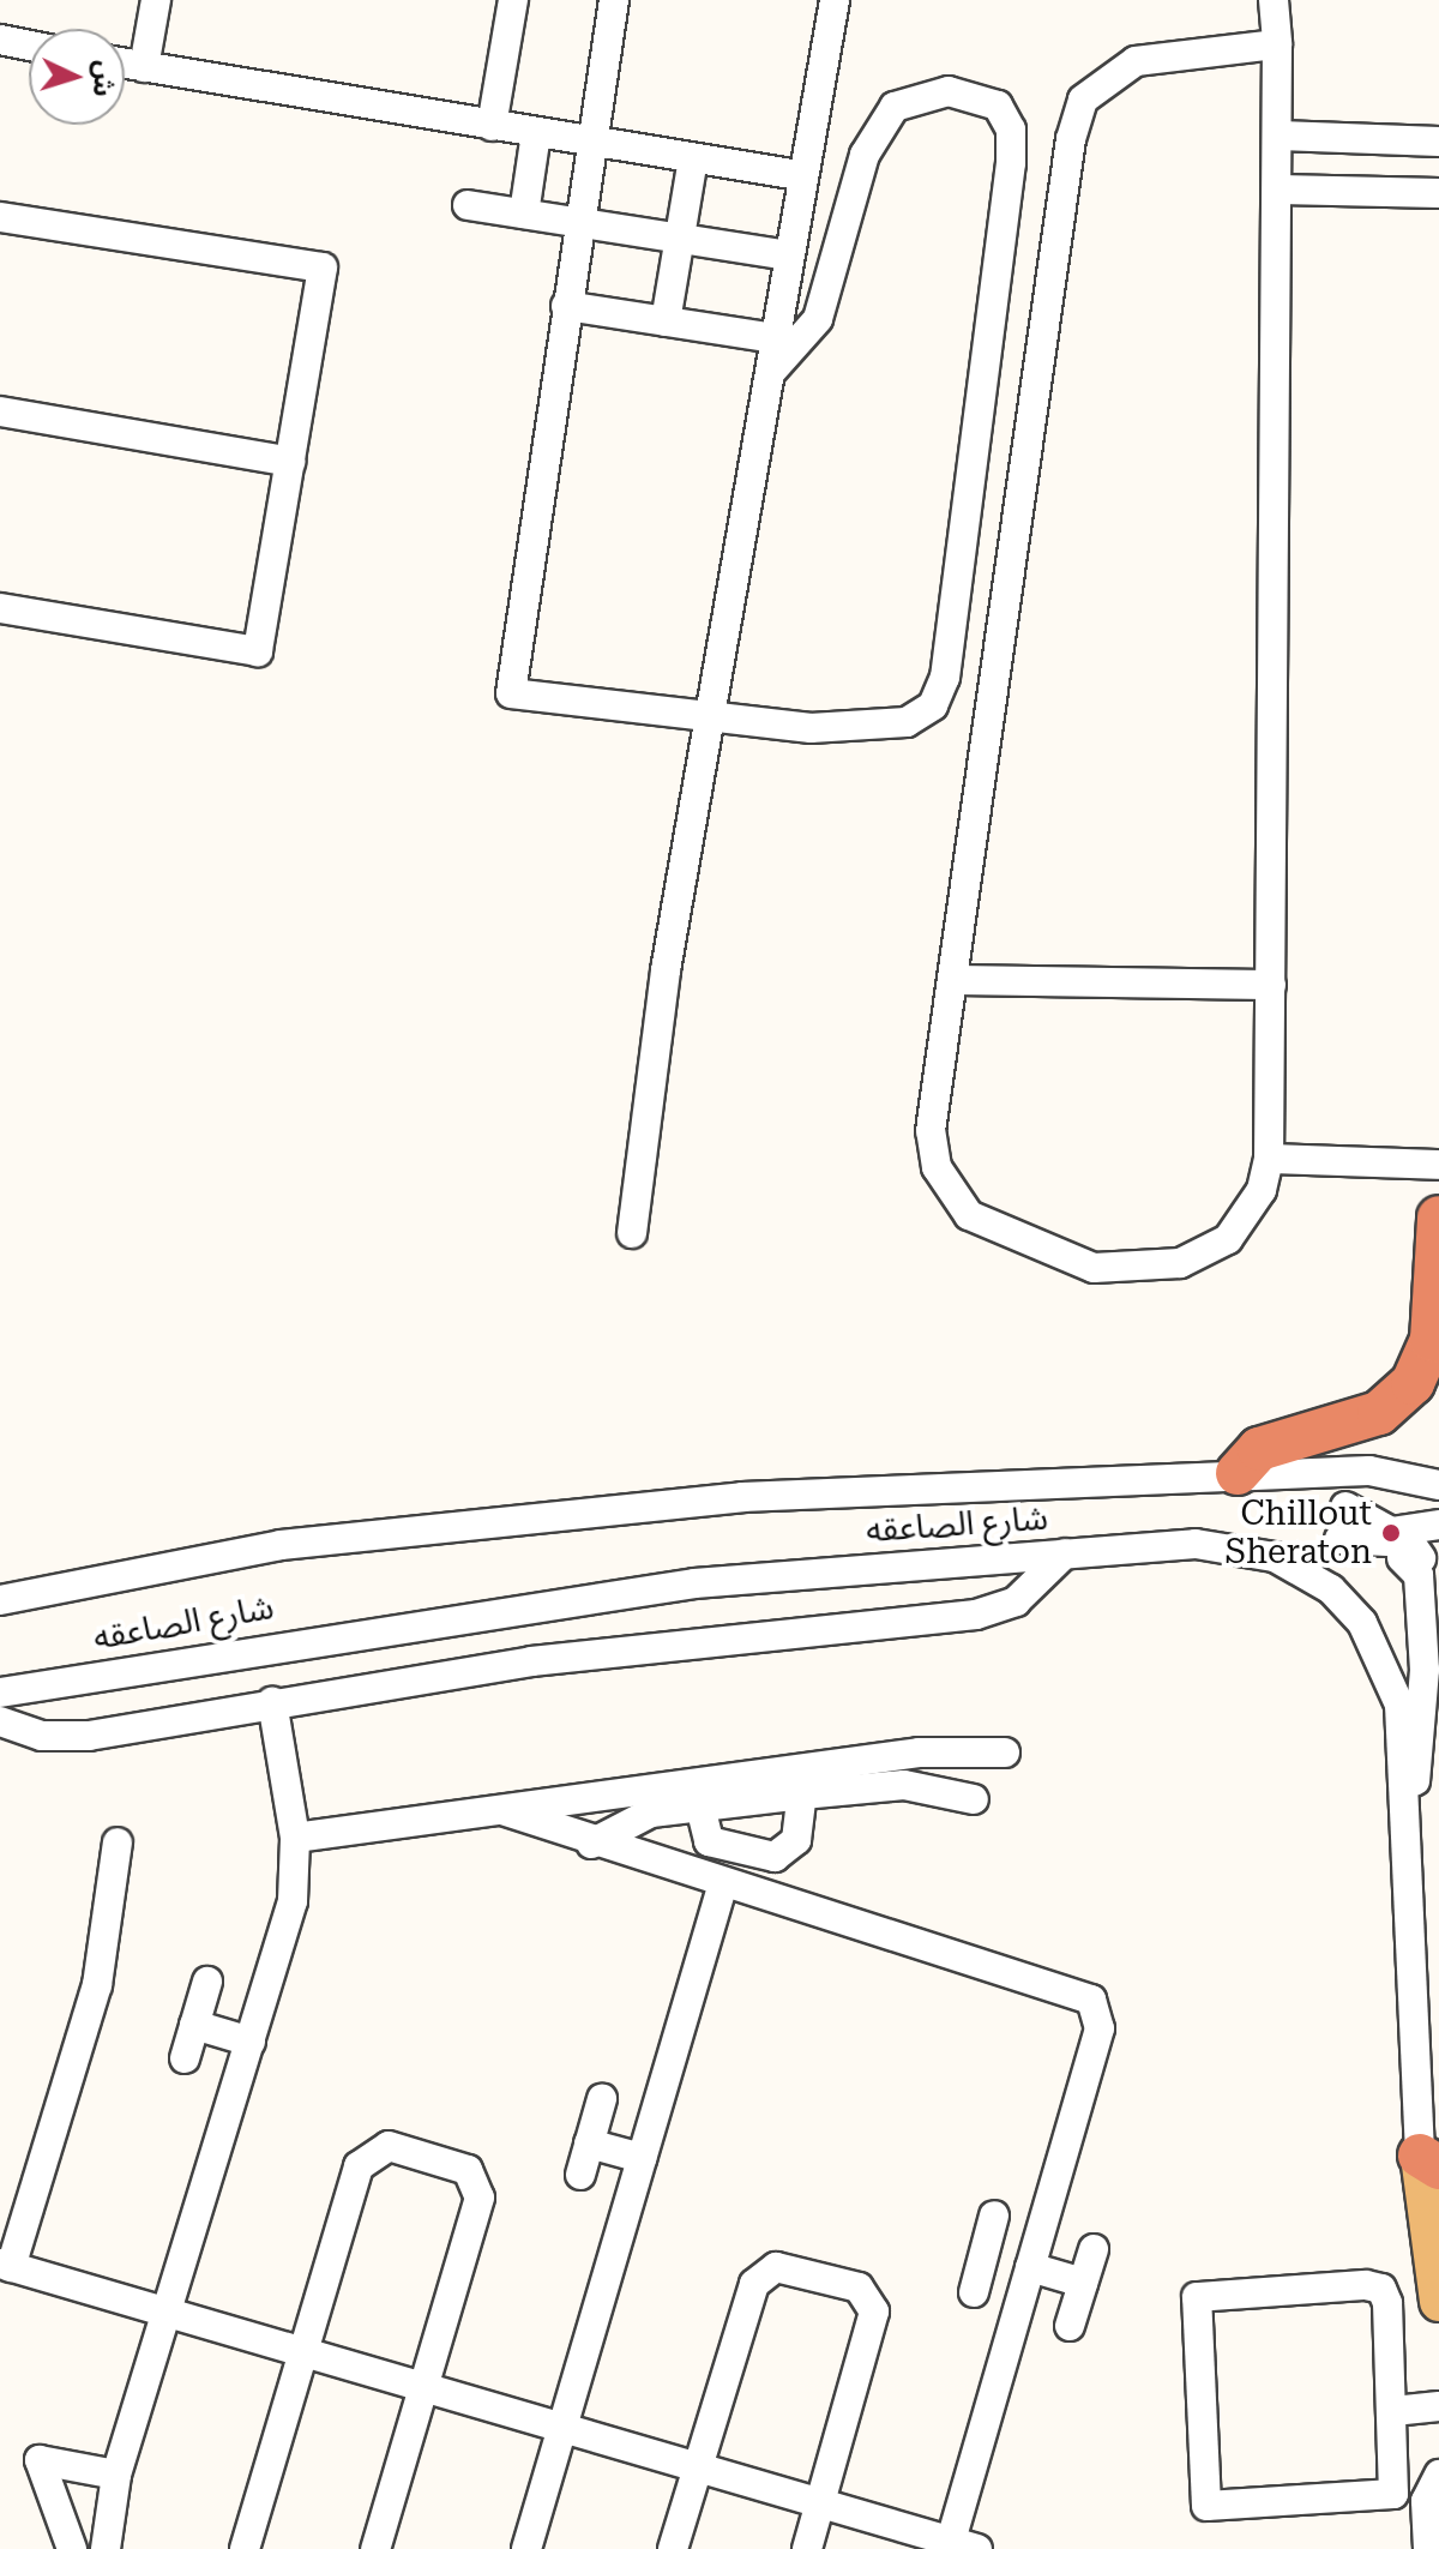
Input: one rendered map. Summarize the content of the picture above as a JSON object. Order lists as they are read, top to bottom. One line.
{"streets":{"street":["شارع الصاعقه"]},"places":["Chillout Sheraton"],"north":"right"}
